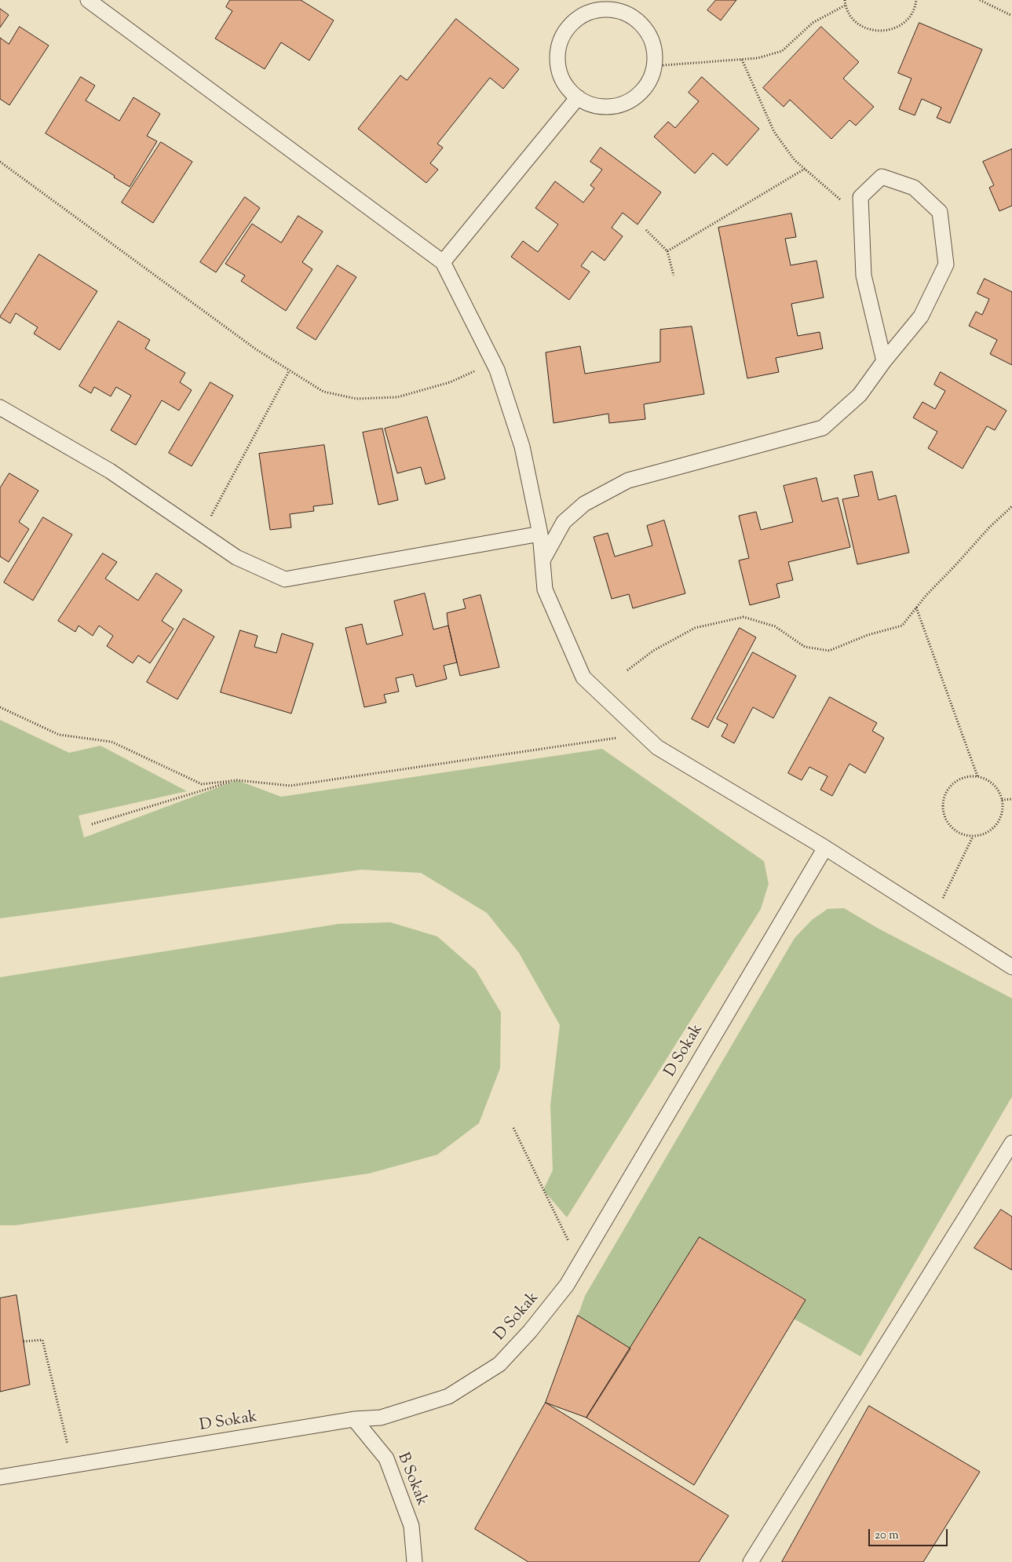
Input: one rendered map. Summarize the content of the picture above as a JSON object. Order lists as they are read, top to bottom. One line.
{"streets":{"lane":["D Sokak","B Sokak"]},"crossings":[["D Sokak","B Sokak"]],"scale_bar":"20 m"}
